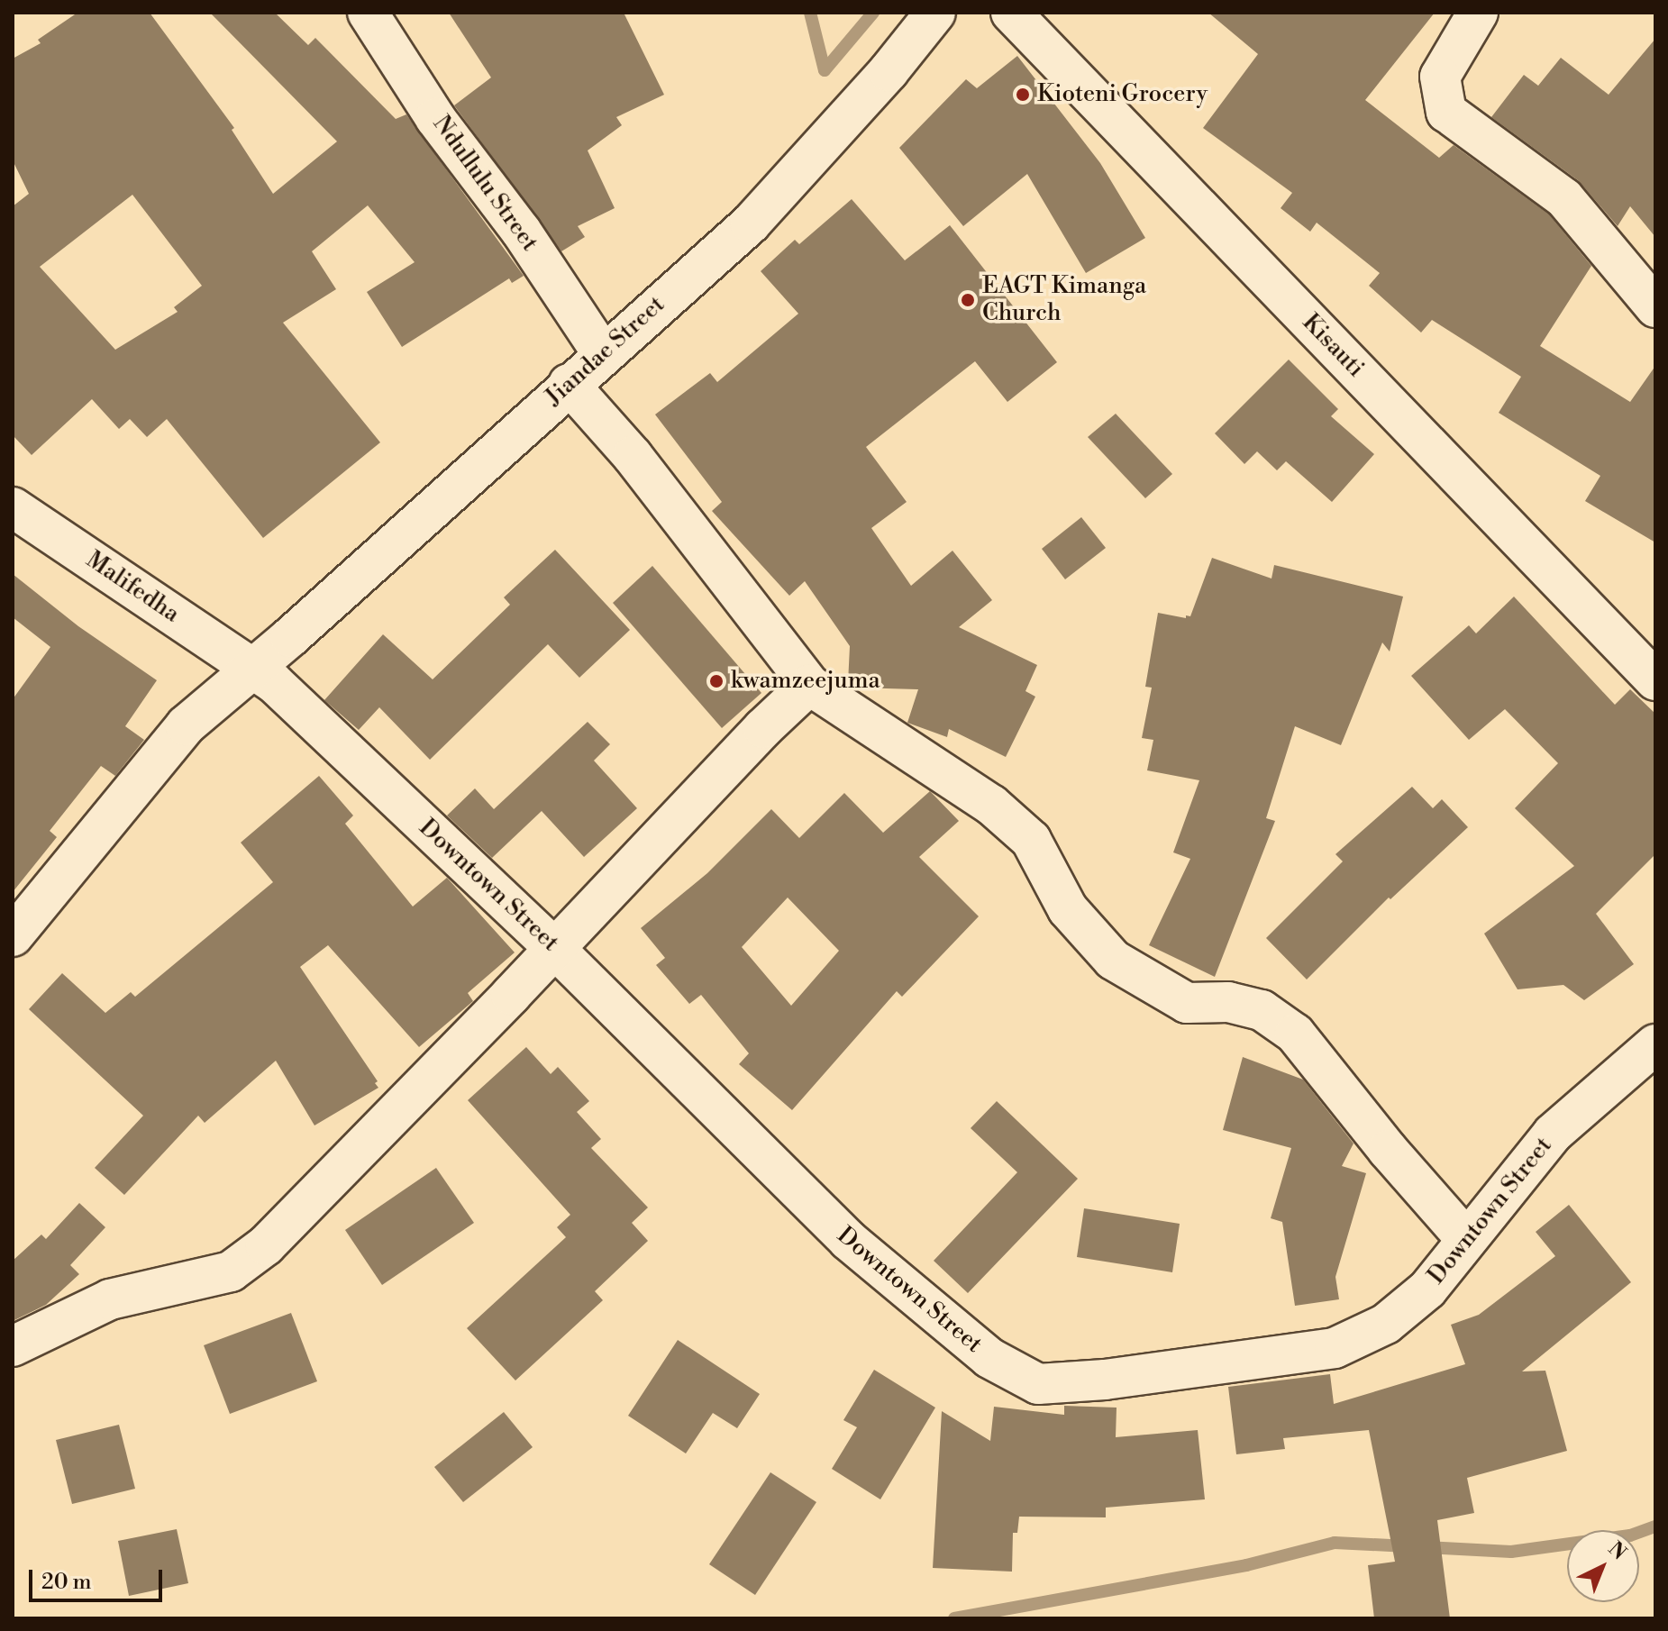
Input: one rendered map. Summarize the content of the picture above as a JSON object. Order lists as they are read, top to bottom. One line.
{"streets":{"street":["Ndullulu Street","Kisauti","Jiandae Street","Malifedha","Downtown Street"]},"crossings":[["Ndullulu Street","Jiandae Street"],["Jiandae Street","Malifedha"],["Jiandae Street","Downtown Street"],["Malifedha","Downtown Street"]],"places":["Kioteni Grocery","EAGT Kimanga Church","kwamzeejuma"],"scale_bar":"20 m","north":"top right"}
